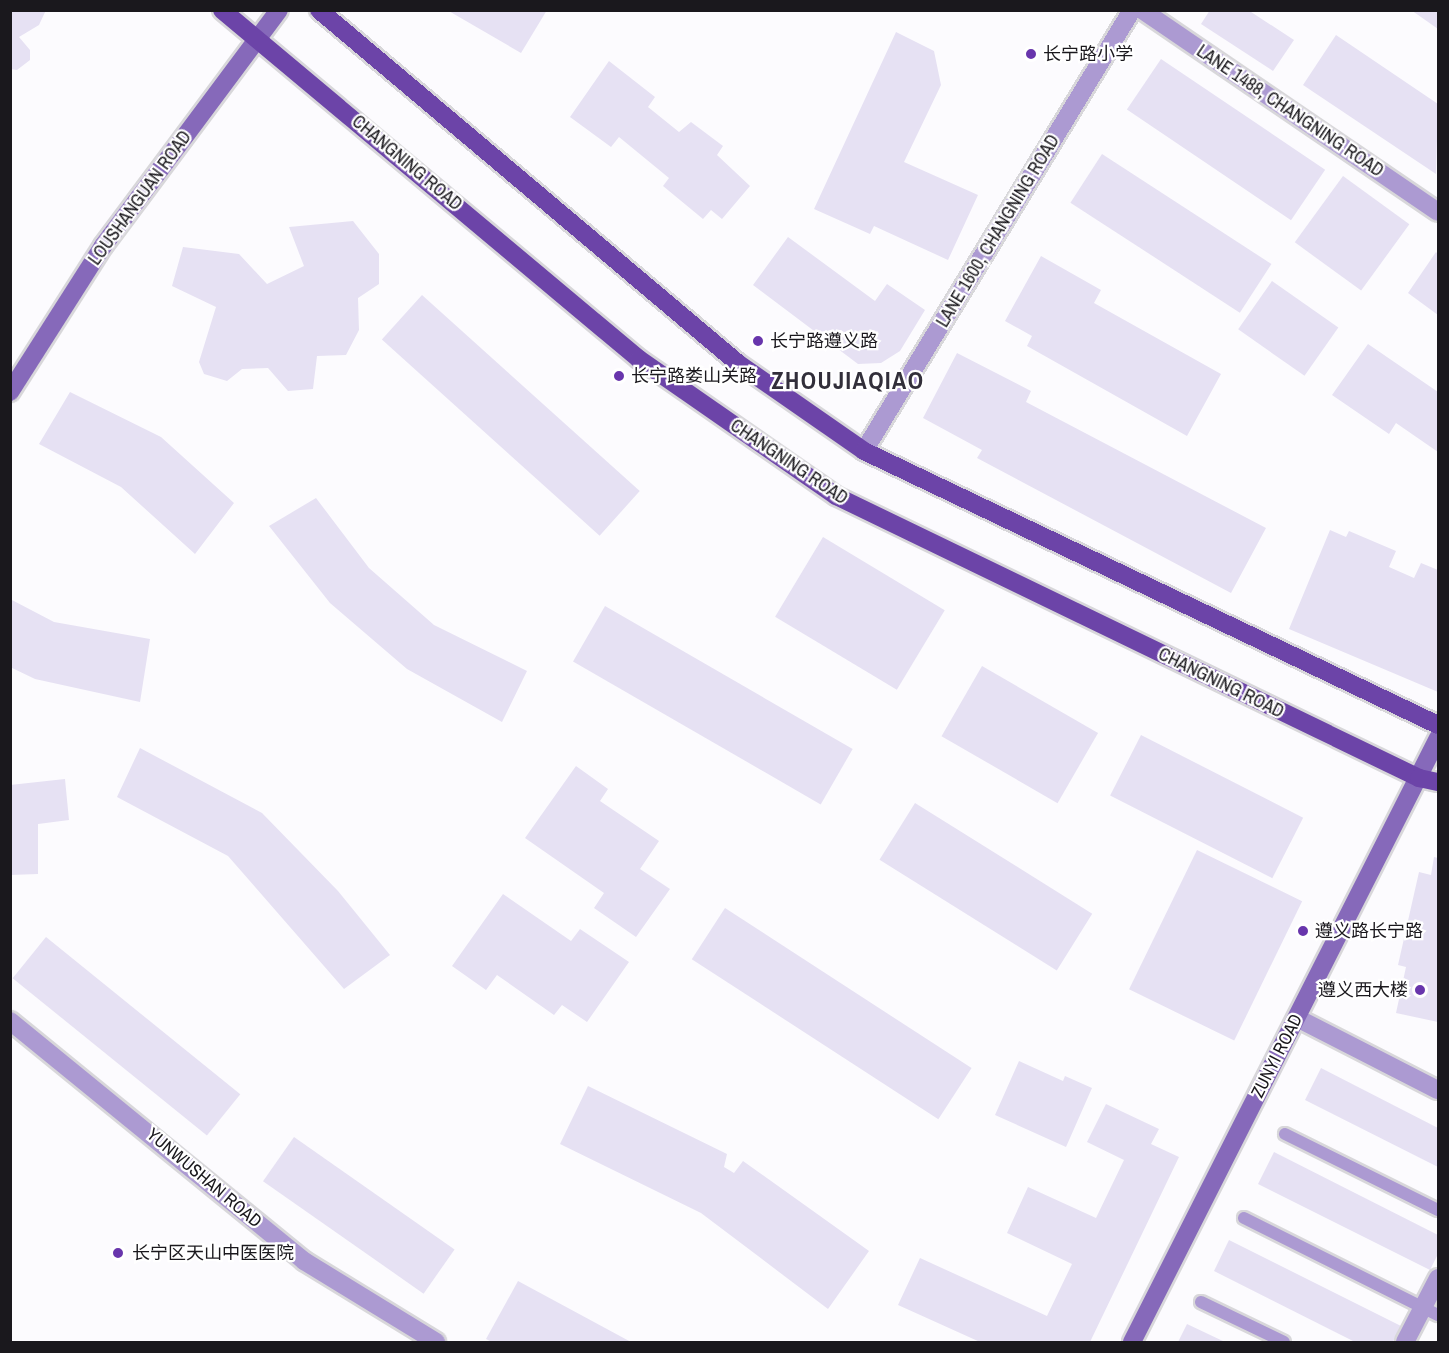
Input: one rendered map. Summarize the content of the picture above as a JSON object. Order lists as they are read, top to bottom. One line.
{"streets":{"main road":["CHANGNING ROAD"],"street":["LANE 1488, CHANGNING ROAD","LOUSHANGUAN ROAD","LANE 1600, CHANGNING ROAD","ZUNYI ROAD","YUNWUSHAN ROAD"]},"crossings":[["CHANGNING ROAD","LOUSHANGUAN ROAD"],["CHANGNING ROAD","ZUNYI ROAD"]],"districts":["ZHOUJIAQIAO"],"places":["长宁路小学","长宁路遵义路","长宁路娄山关路","遵义路长宁路","遵义西大楼","长宁区天山中医医院"]}
